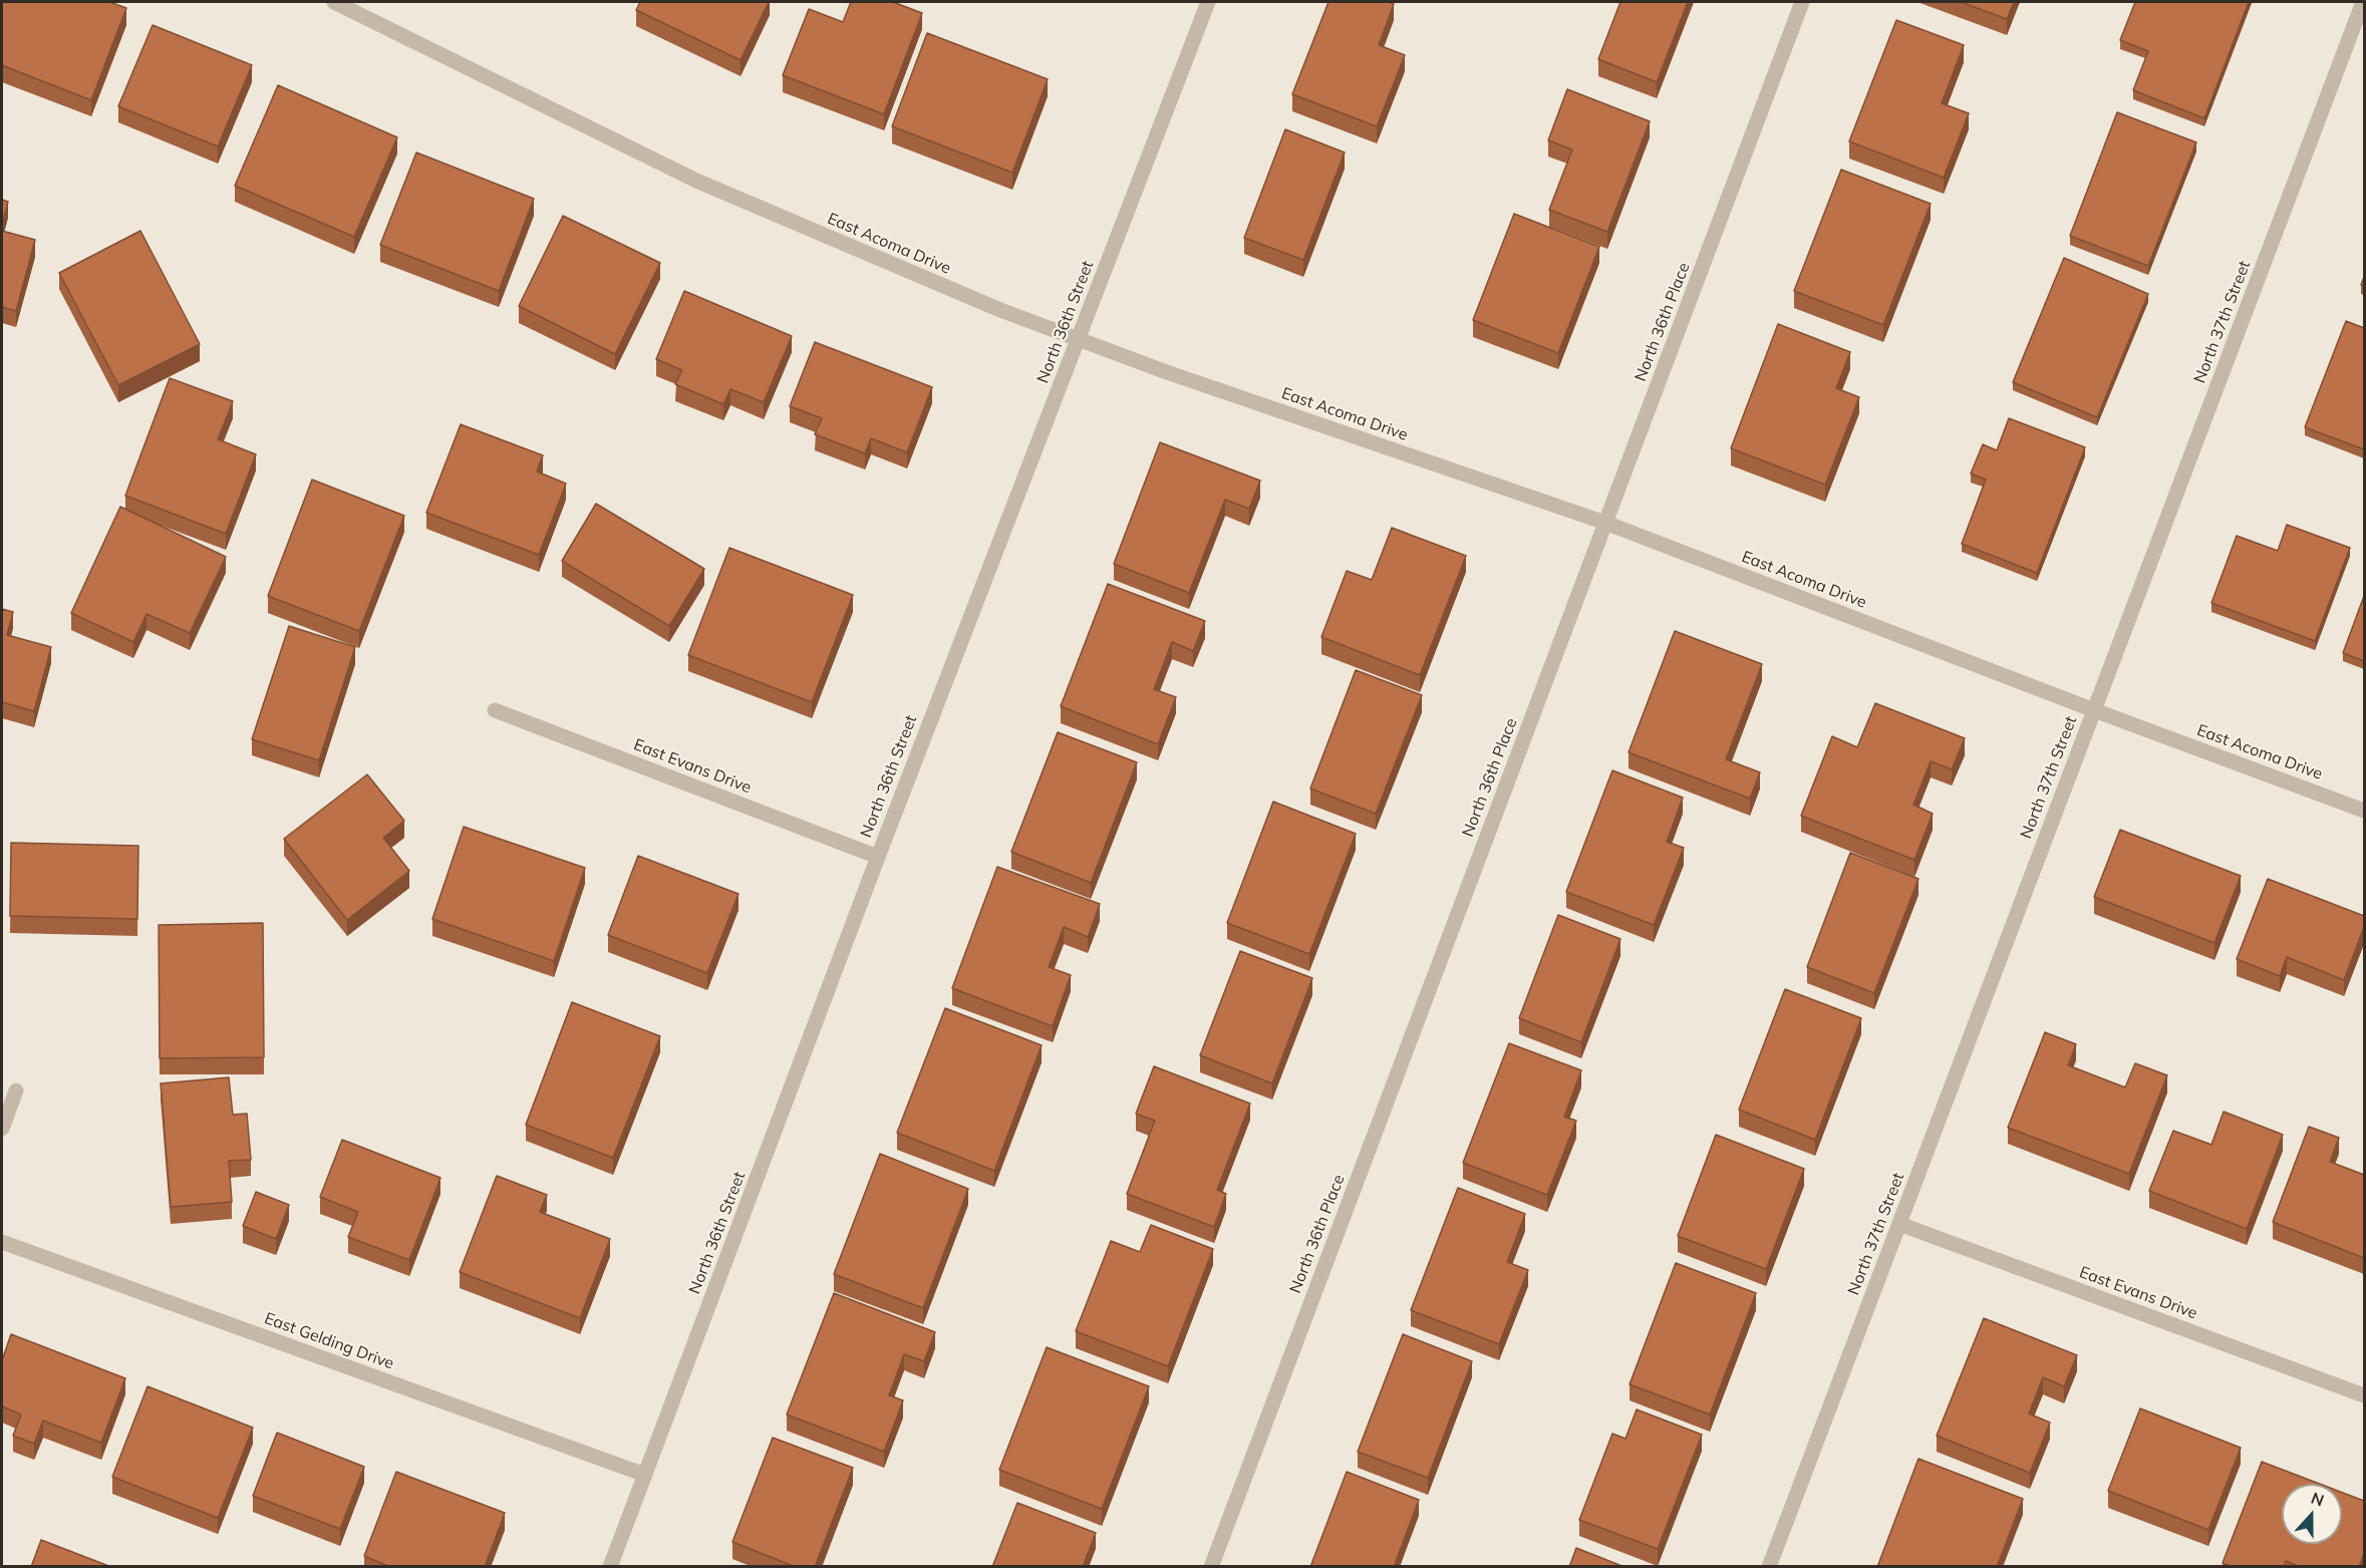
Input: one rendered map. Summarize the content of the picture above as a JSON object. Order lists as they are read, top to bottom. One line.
{"streets":{"street":["East Acoma Drive","North 36th Street","North 36th Place","North 37th Street","East Evans Drive","East Gelding Drive"]},"crossings":[["East Acoma Drive","North 36th Street"],["East Acoma Drive","North 36th Place"],["East Acoma Drive","North 37th Street"],["North 36th Street","East Evans Drive"],["North 36th Street","East Gelding Drive"],["North 37th Street","East Evans Drive"]],"north":"top"}
